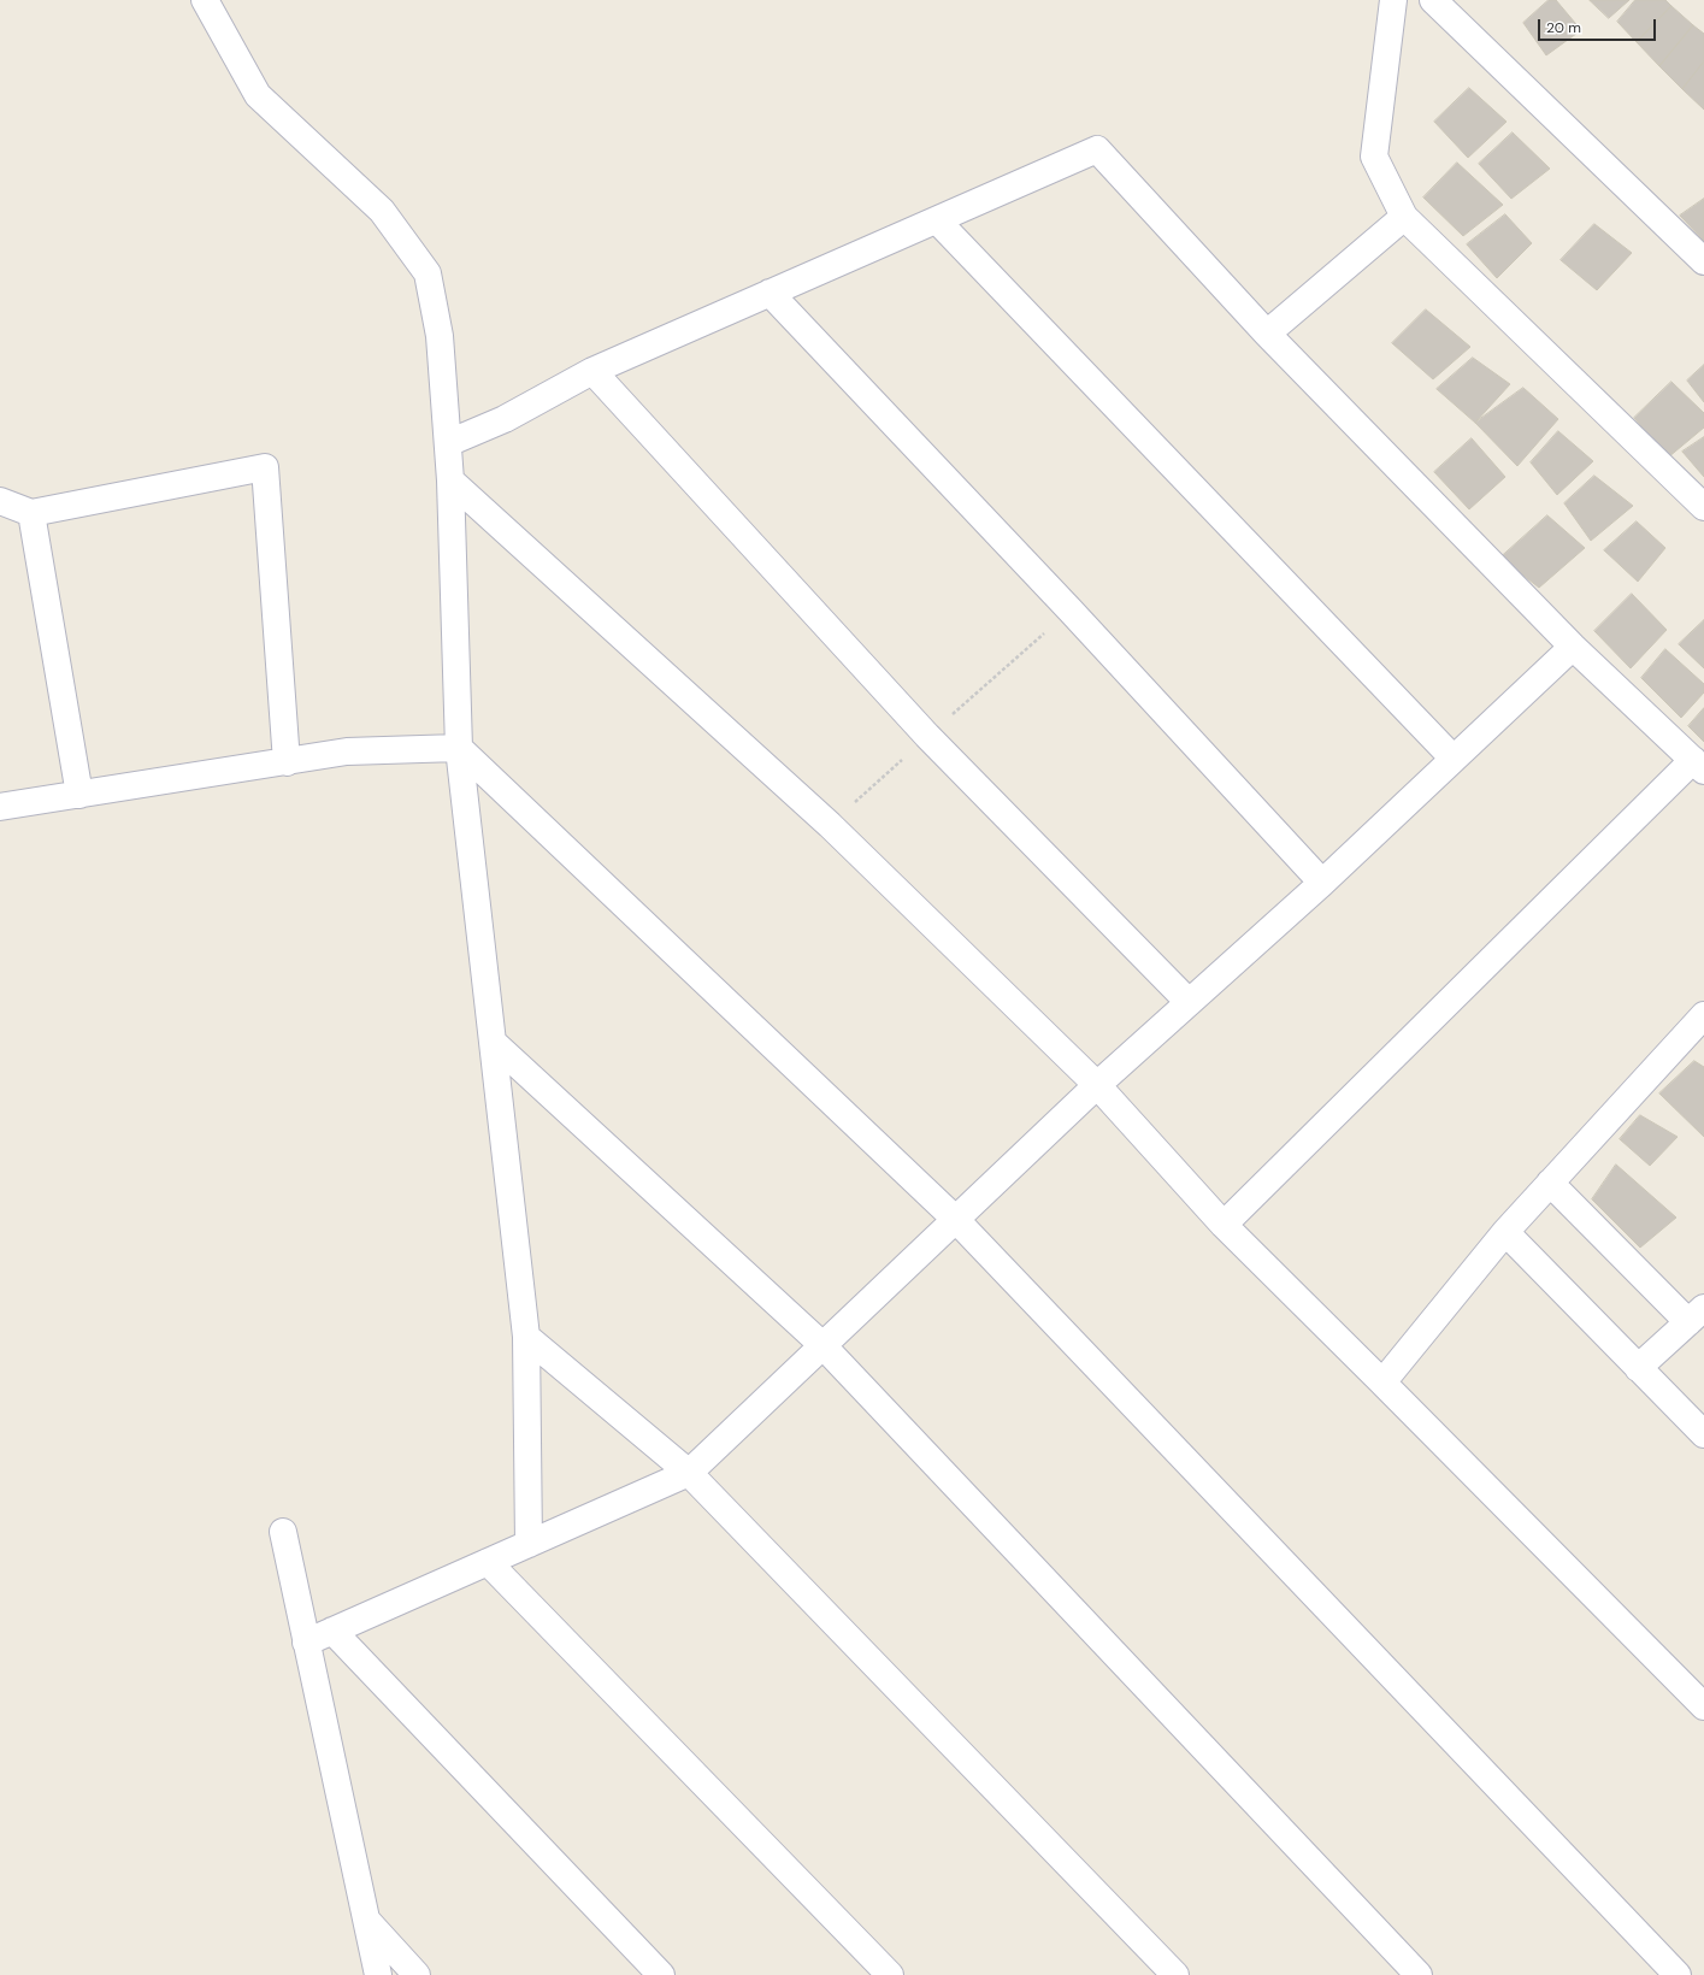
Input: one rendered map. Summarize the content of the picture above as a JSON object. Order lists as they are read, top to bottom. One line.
{"scale_bar":"20 m"}
